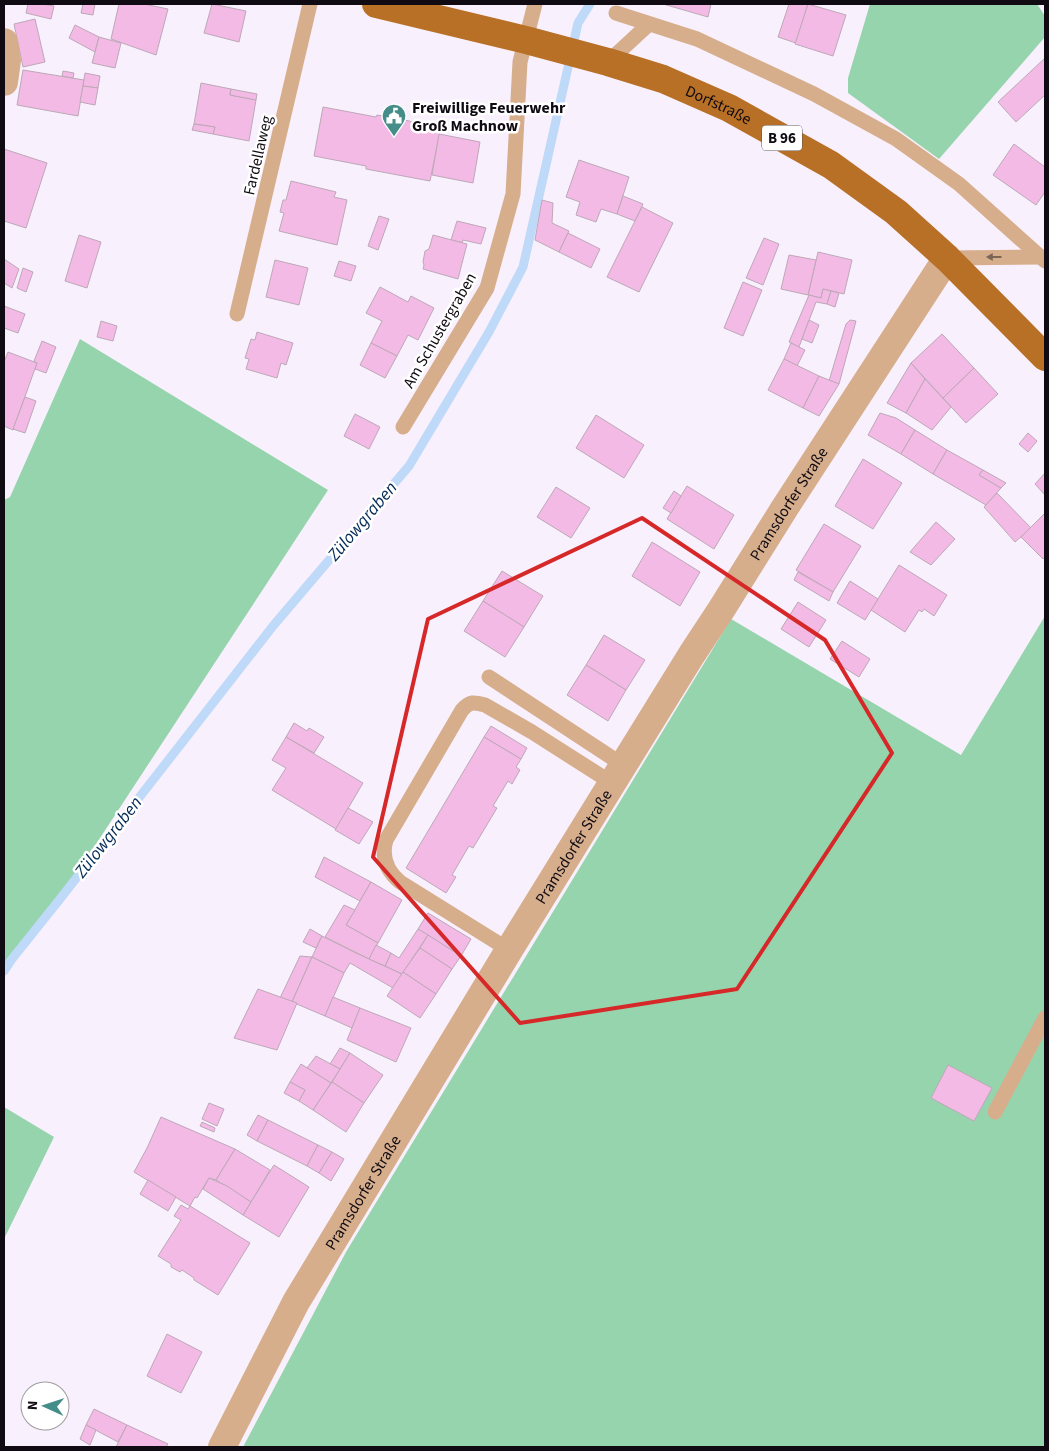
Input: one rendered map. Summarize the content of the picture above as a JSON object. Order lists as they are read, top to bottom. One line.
{"streets":{"main road":["Dorfstraße","B 96"],"street":["Pramsdorfer Straße"],"lane":["Fardellaweg","Am Schustergraben"]},"crossings":[["Dorfstraße","Am Schustergraben"],["Dorfstraße","Pramsdorfer Straße"]],"water":["Zülowgraben"],"places":{"public building":["Freiwillige Feuerwehr Groß Machnow"]},"north":"left"}
